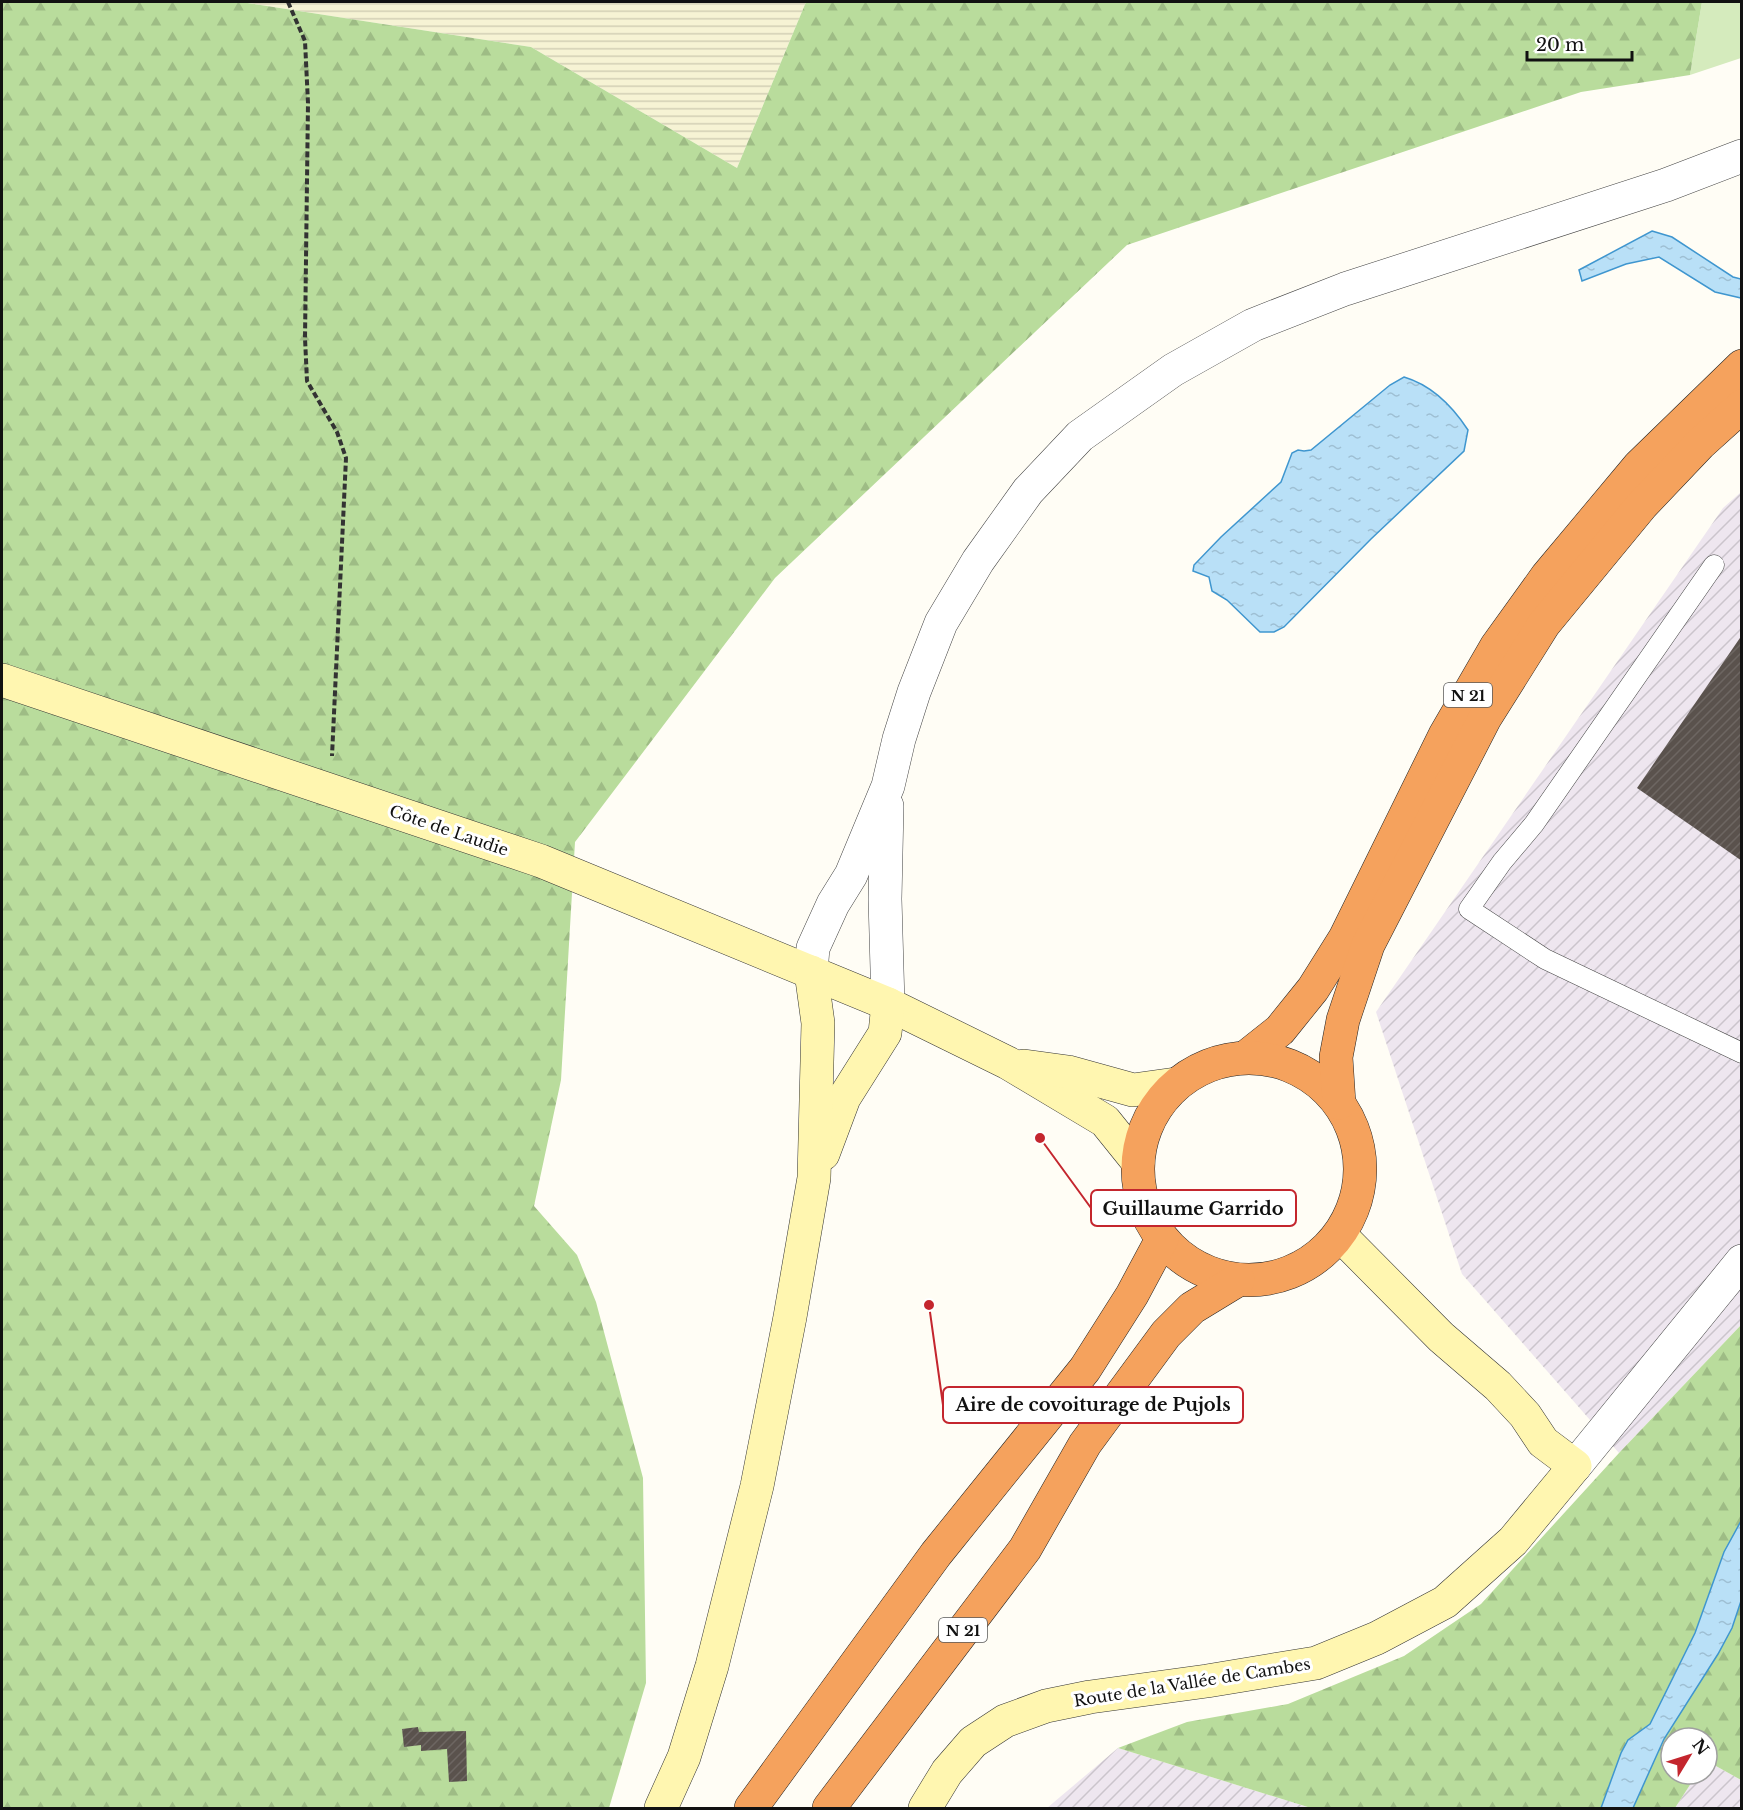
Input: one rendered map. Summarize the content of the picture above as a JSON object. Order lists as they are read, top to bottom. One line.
{"streets":{"highway":["N 21"],"street":["Côte de Laudie","Route de la Vallée de Cambes"]},"places":["Guillaume Garrido","Aire de covoiturage de Pujols"],"scale_bar":"20 m","north":"top right"}
